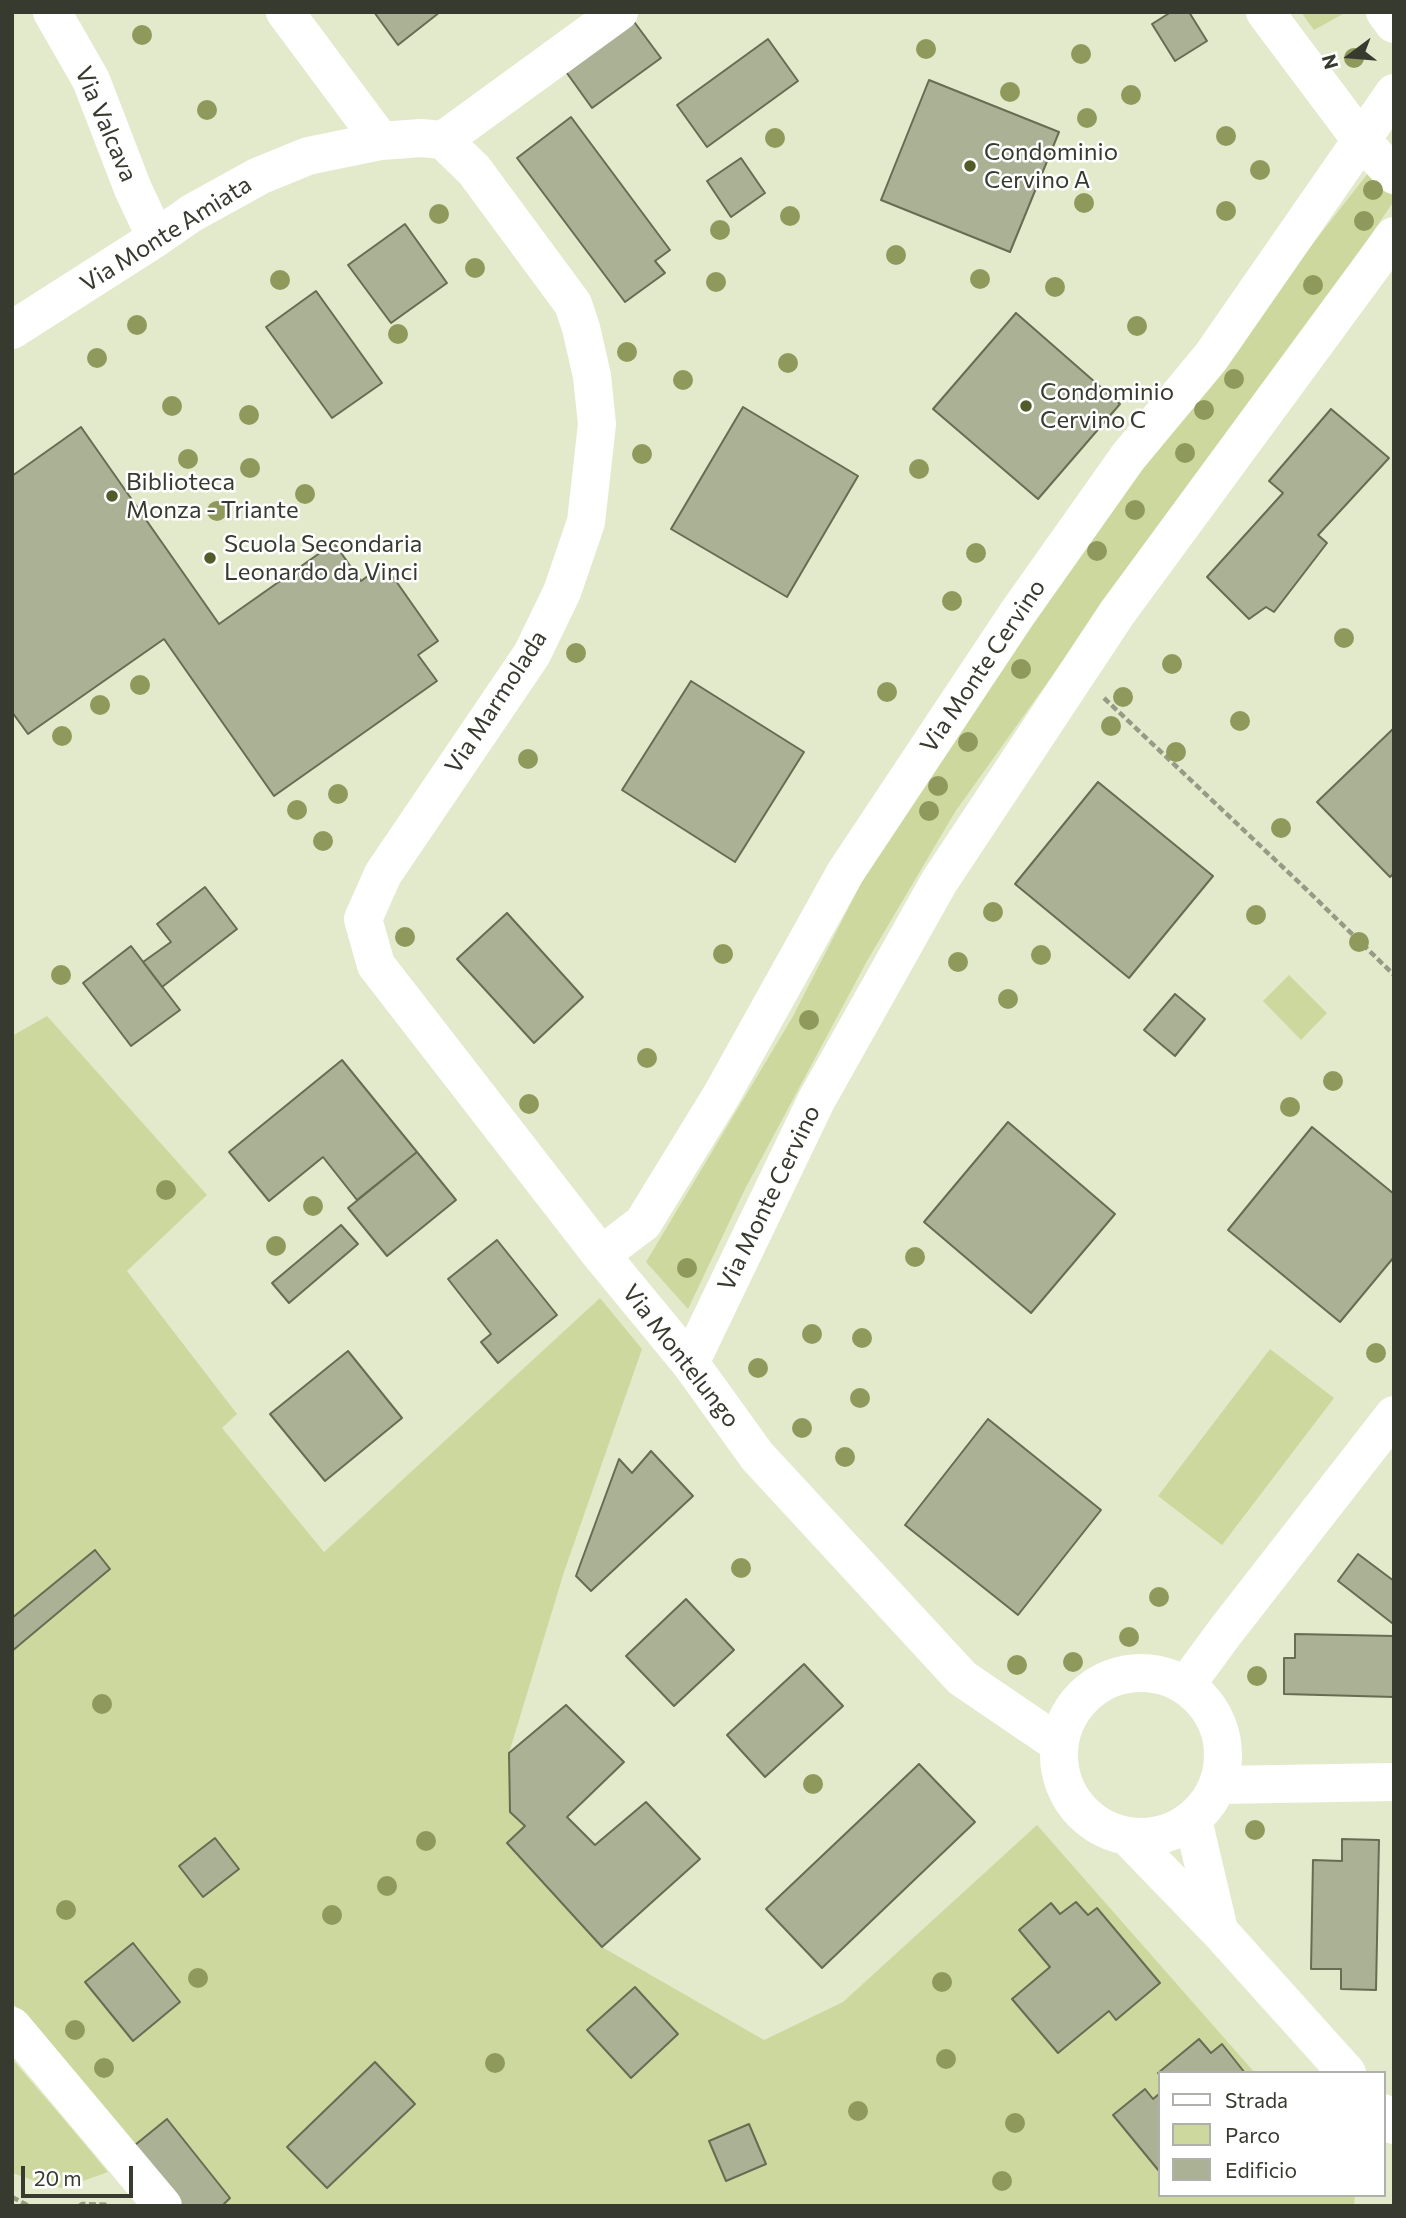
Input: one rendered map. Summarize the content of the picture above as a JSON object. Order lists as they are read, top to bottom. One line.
{"streets":{"street":["Via Valcava","Via Monte Amiata","Via Monte Cervino","Via Marmolada","Via Montelungo"]},"crossings":[["Via Valcava","Via Monte Amiata"],["Via Monte Amiata","Via Marmolada"],["Via Monte Cervino","Via Montelungo"],["Via Marmolada","Via Montelungo"]],"places":["Condominio Cervino A","Condominio Cervino C","Biblioteca Monza - Triante","Scuola Secondaria Leonardo da Vinci"],"legend":["Strada","Parco","Edificio"],"scale_bar":"20 m","north":"left"}
